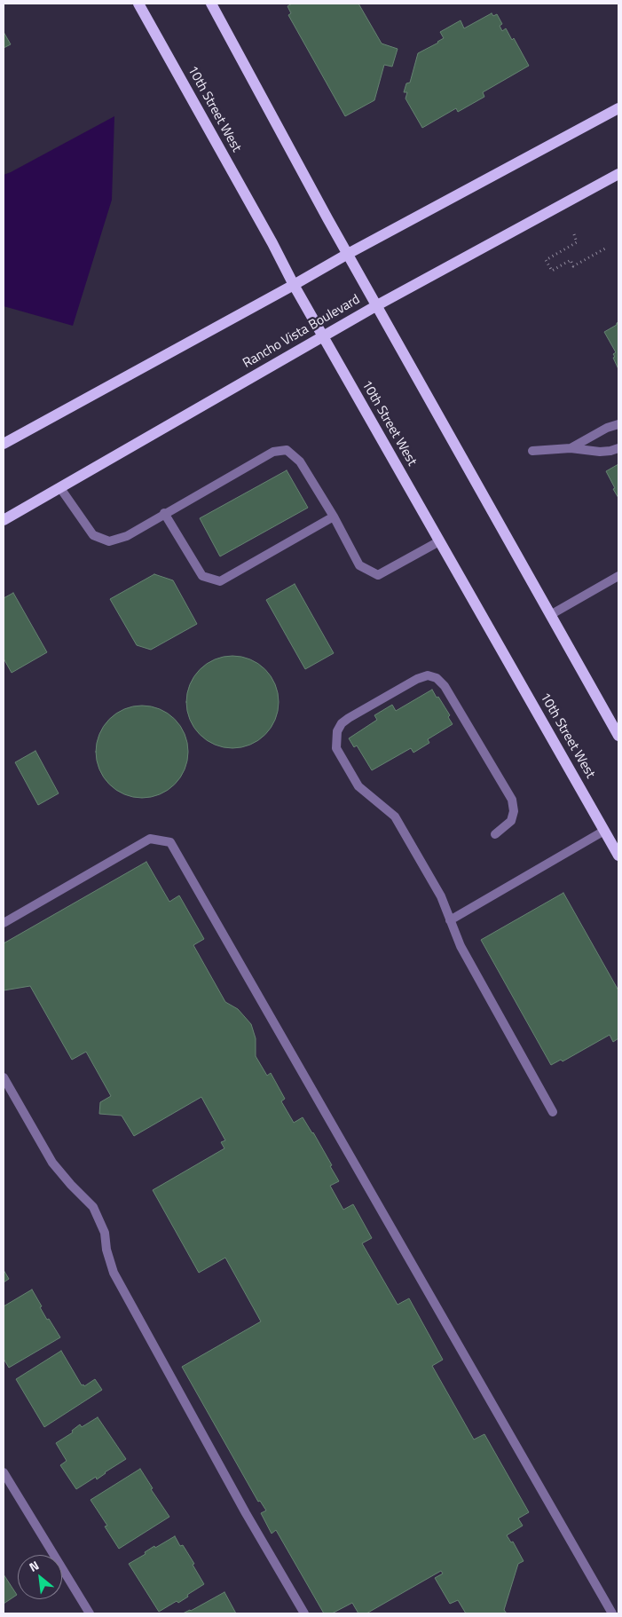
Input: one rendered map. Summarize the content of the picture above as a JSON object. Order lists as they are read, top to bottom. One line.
{"streets":{"main road":["10th Street West","Rancho Vista Boulevard"]},"crossings":[["10th Street West","Rancho Vista Boulevard"]],"north":"top left"}
